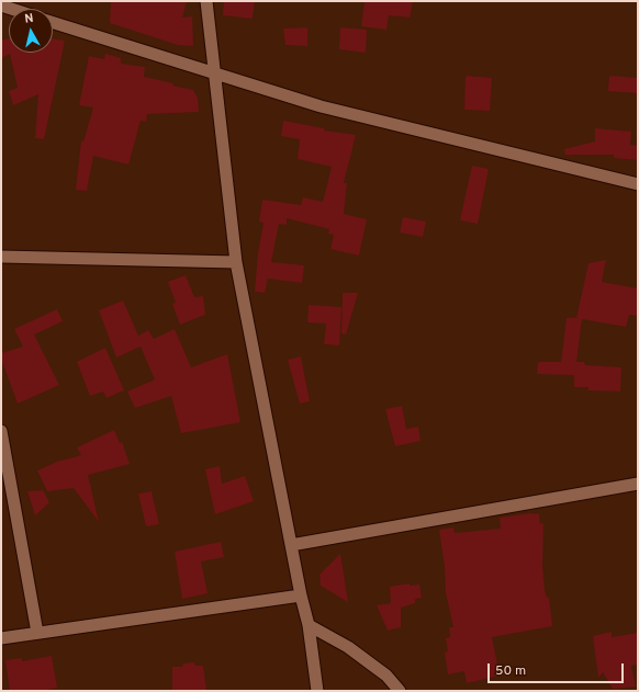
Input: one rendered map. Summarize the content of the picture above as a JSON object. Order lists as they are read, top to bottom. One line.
{"scale_bar":"50 m","north":"top"}
